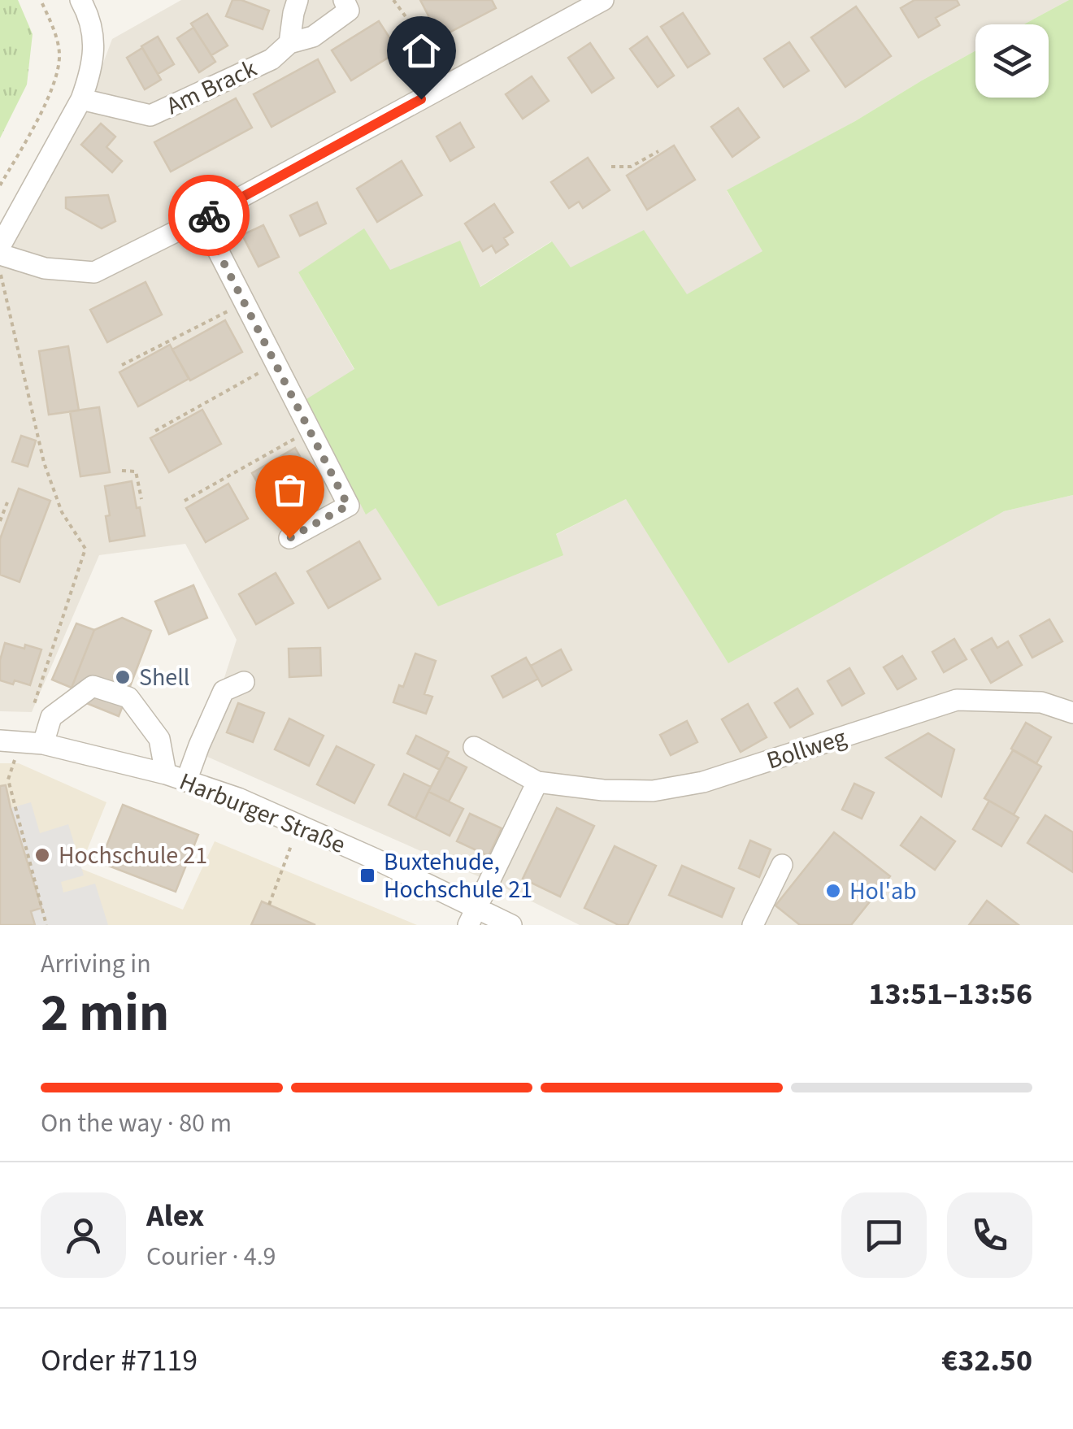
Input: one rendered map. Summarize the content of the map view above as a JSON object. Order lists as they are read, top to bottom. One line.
{"streets":{"street":["Am Brack","Bollweg","Harburger Straße"]},"places":{"other":["Shell","Hochschule 21","Hol'ab"],"transit":["Buxtehude, Hochschule 21"]},"page":{"heading":["2 min","Arriving in","13:51–13:56"],"panel":["Alex","Courier · 4.9","Order #7119","€32.50"],"bar":"On the way · 80 m"}}
